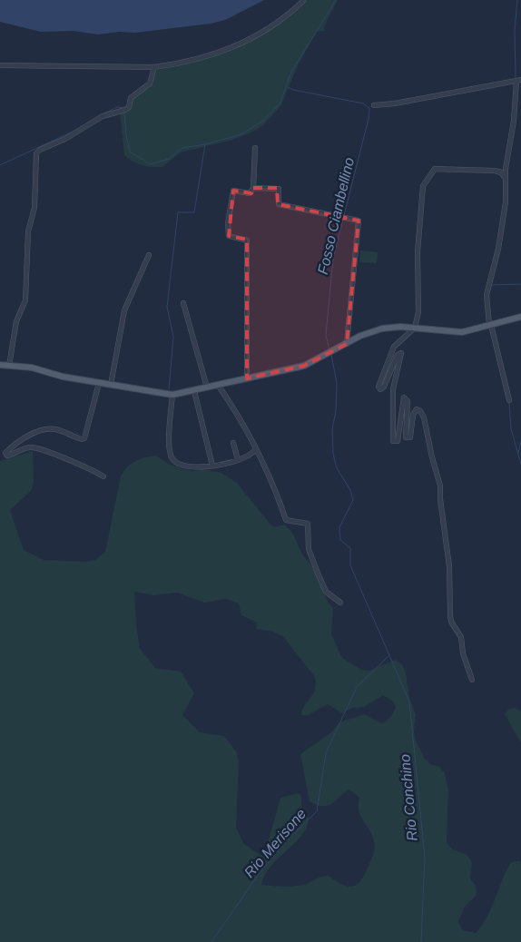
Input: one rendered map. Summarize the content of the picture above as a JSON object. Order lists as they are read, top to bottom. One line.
{"water":["Fosso Ciambellino","Rio Conchino","Rio Merisone"]}
